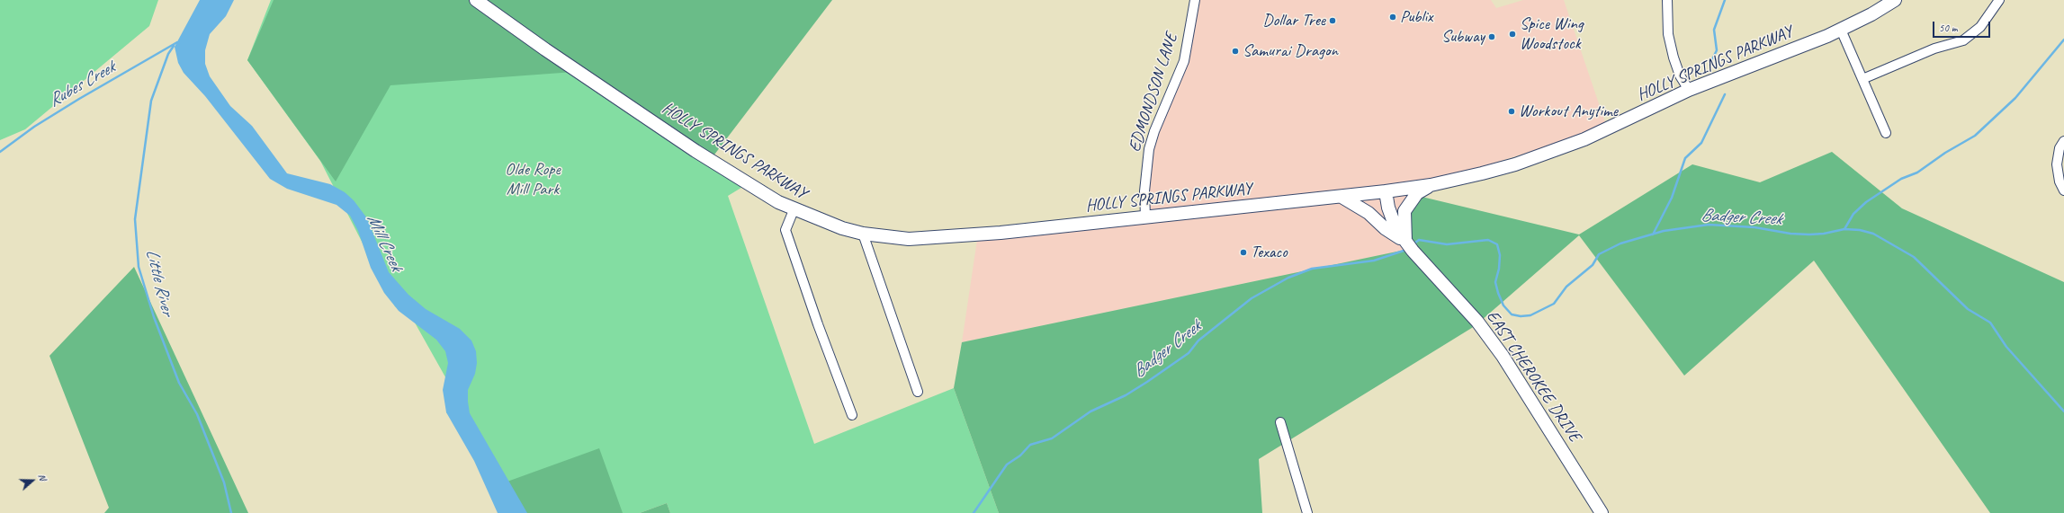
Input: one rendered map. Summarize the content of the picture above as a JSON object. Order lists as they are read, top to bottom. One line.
{"streets":{"main road":["HOLLY SPRINGS PARKWAY","EAST CHEROKEE DRIVE"],"street":["EDMONDSON LANE"]},"crossings":[["HOLLY SPRINGS PARKWAY","EDMONDSON LANE"],["HOLLY SPRINGS PARKWAY","EAST CHEROKEE DRIVE"]],"water":["Rubes Creek","Badger Creek","Mill Creek","Little River"],"parks":["Olde Rope Mill Park"],"places":["Publix","Dollar Tree","Spice Wing Woodstock","Subway","Samurai Dragon","Workout Anytime","Texaco"],"scale_bar":"50 m","north":"right"}
